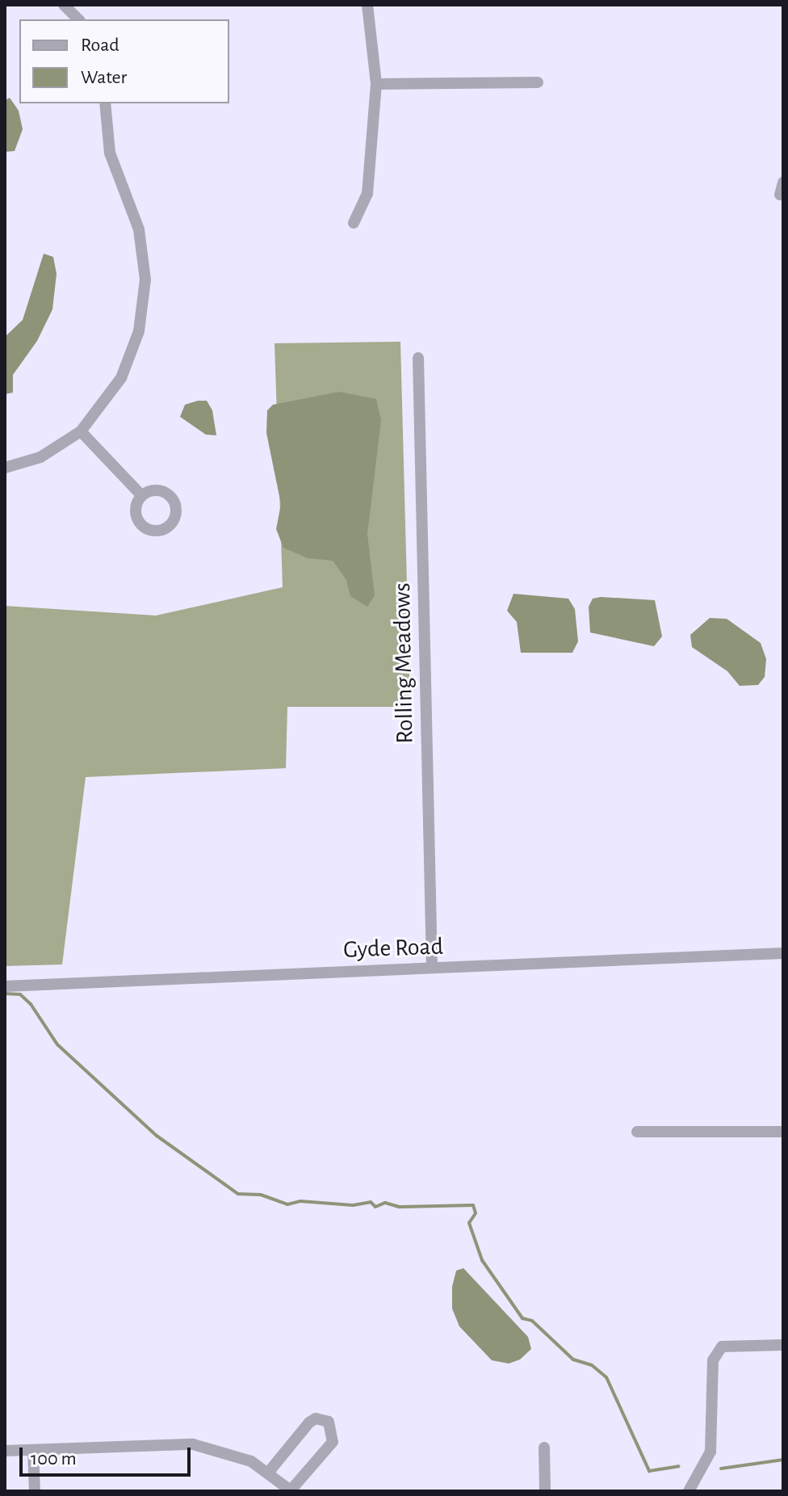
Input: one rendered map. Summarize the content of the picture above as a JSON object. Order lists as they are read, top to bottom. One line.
{"streets":{"street":["Rolling Meadows","Gyde Road"]},"crossings":[["Rolling Meadows","Gyde Road"]],"legend":["Road","Water"],"scale_bar":"100 m"}
